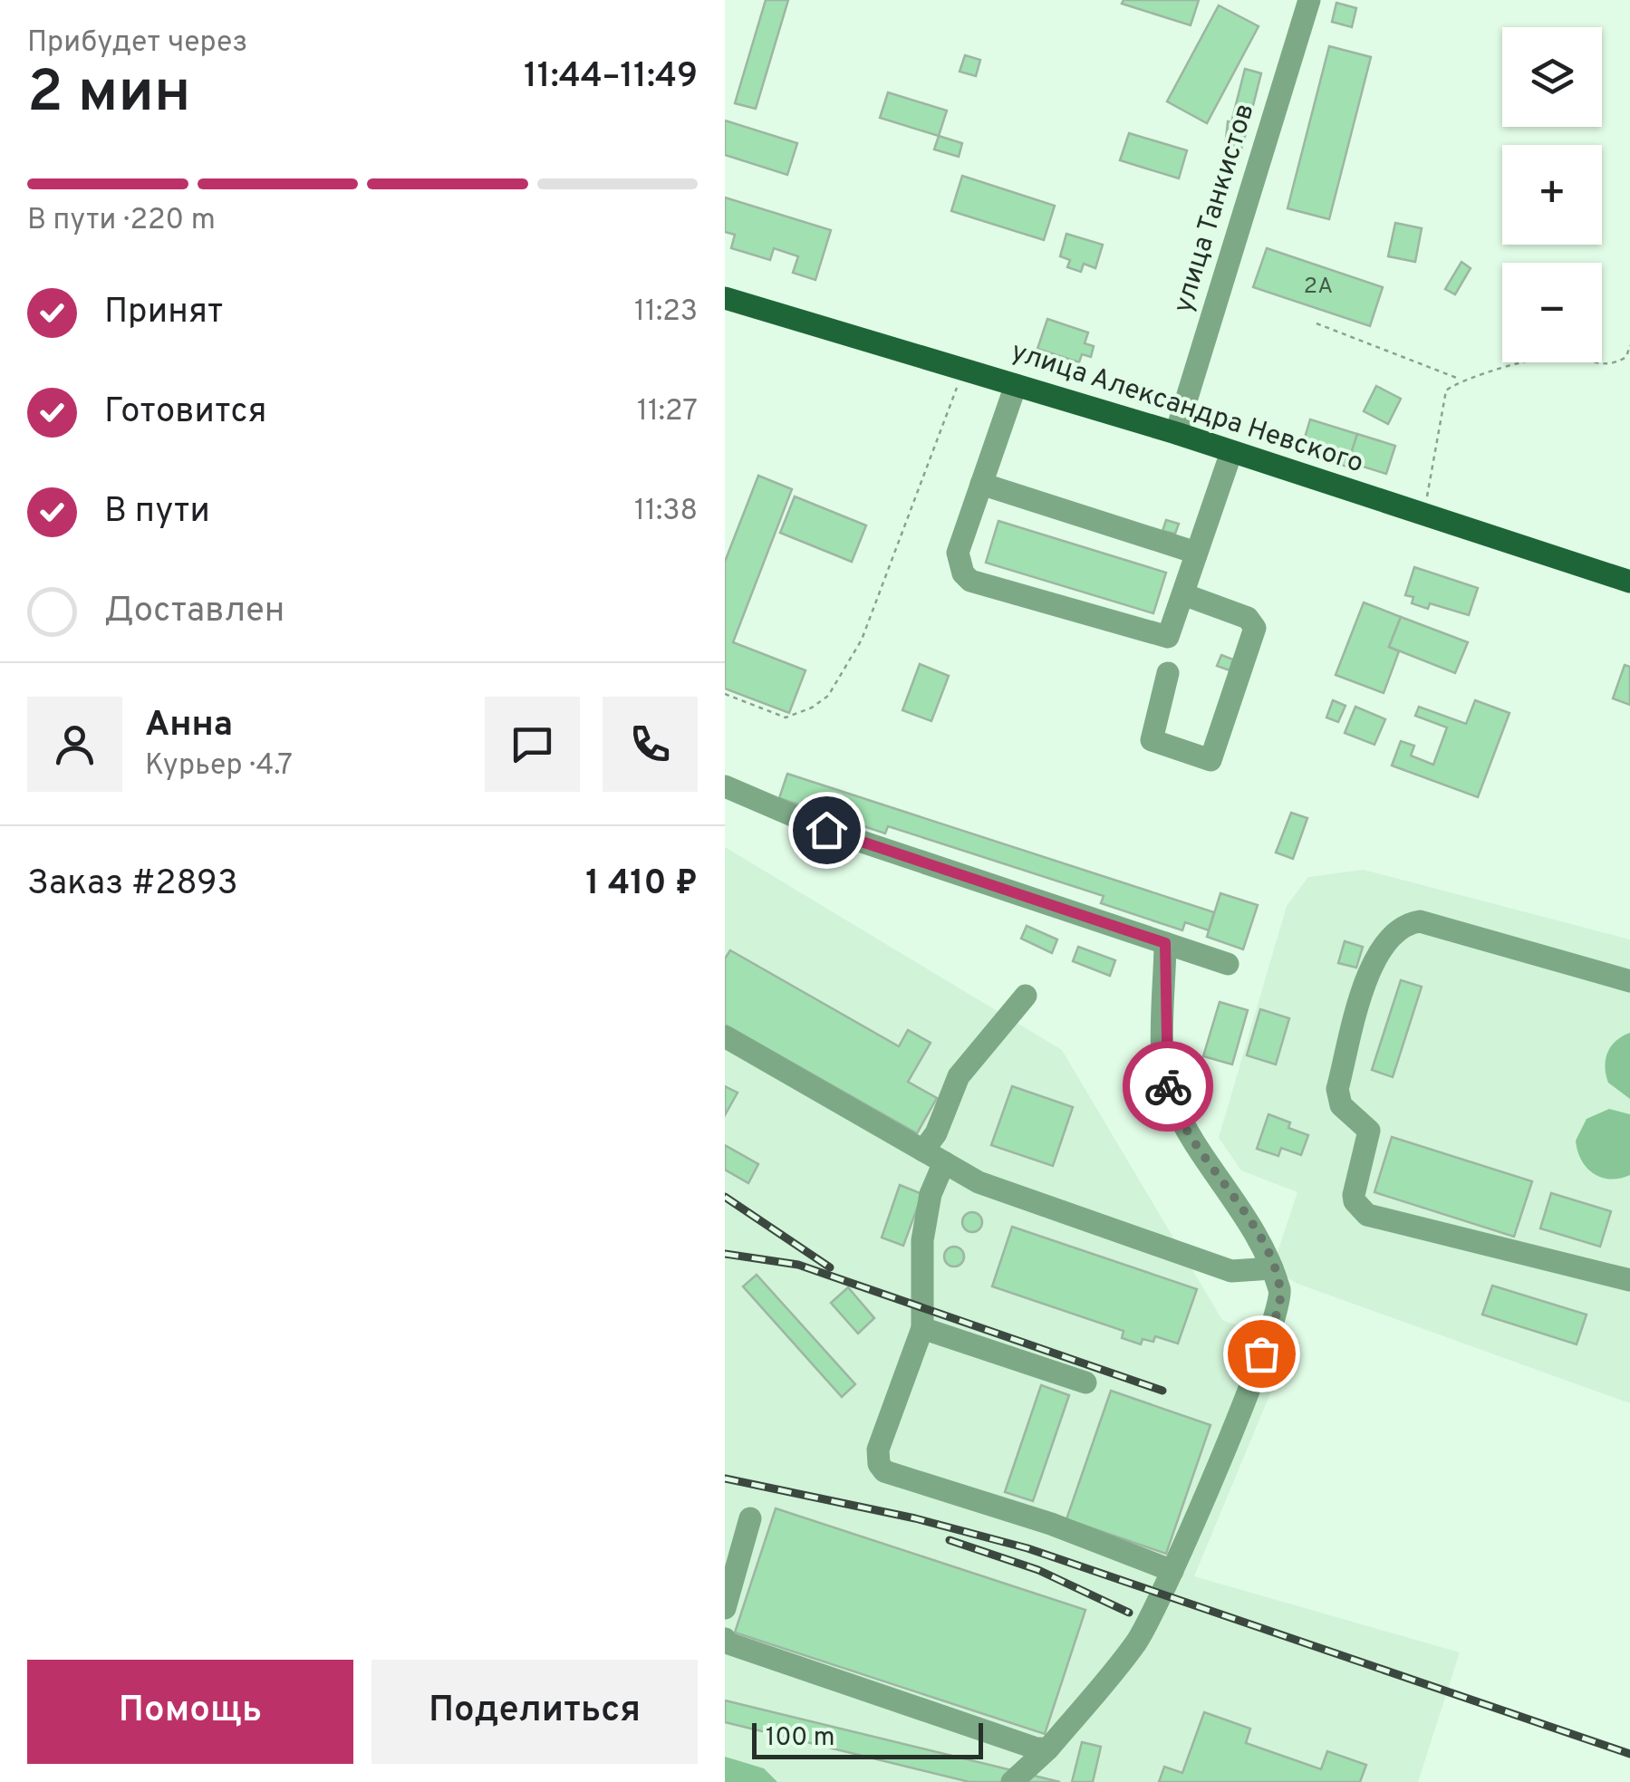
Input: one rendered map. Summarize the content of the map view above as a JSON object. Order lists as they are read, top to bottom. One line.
{"streets":{"main road":["улица Александра Невского"],"street":["улица Танкистов"]},"crossings":[["улица Танкистов","улица Александра Невского"]],"house_numbers":["2А"],"scale_bar":"100 m","page":{"heading":["2 мин","Прибудет через","11:44–11:49"],"panel":["Анна","Курьер · 4.7","Заказ #2893","1 410 ₽"],"map_buttons":["+","−"],"bar":"В пути · 220 m","list":[["Принят","11:23"],["Готовится","11:27"],["В пути","11:38"],"Доставлен"],"buttons":["Помощь","Поделиться"],"scale":"100 m"}}
